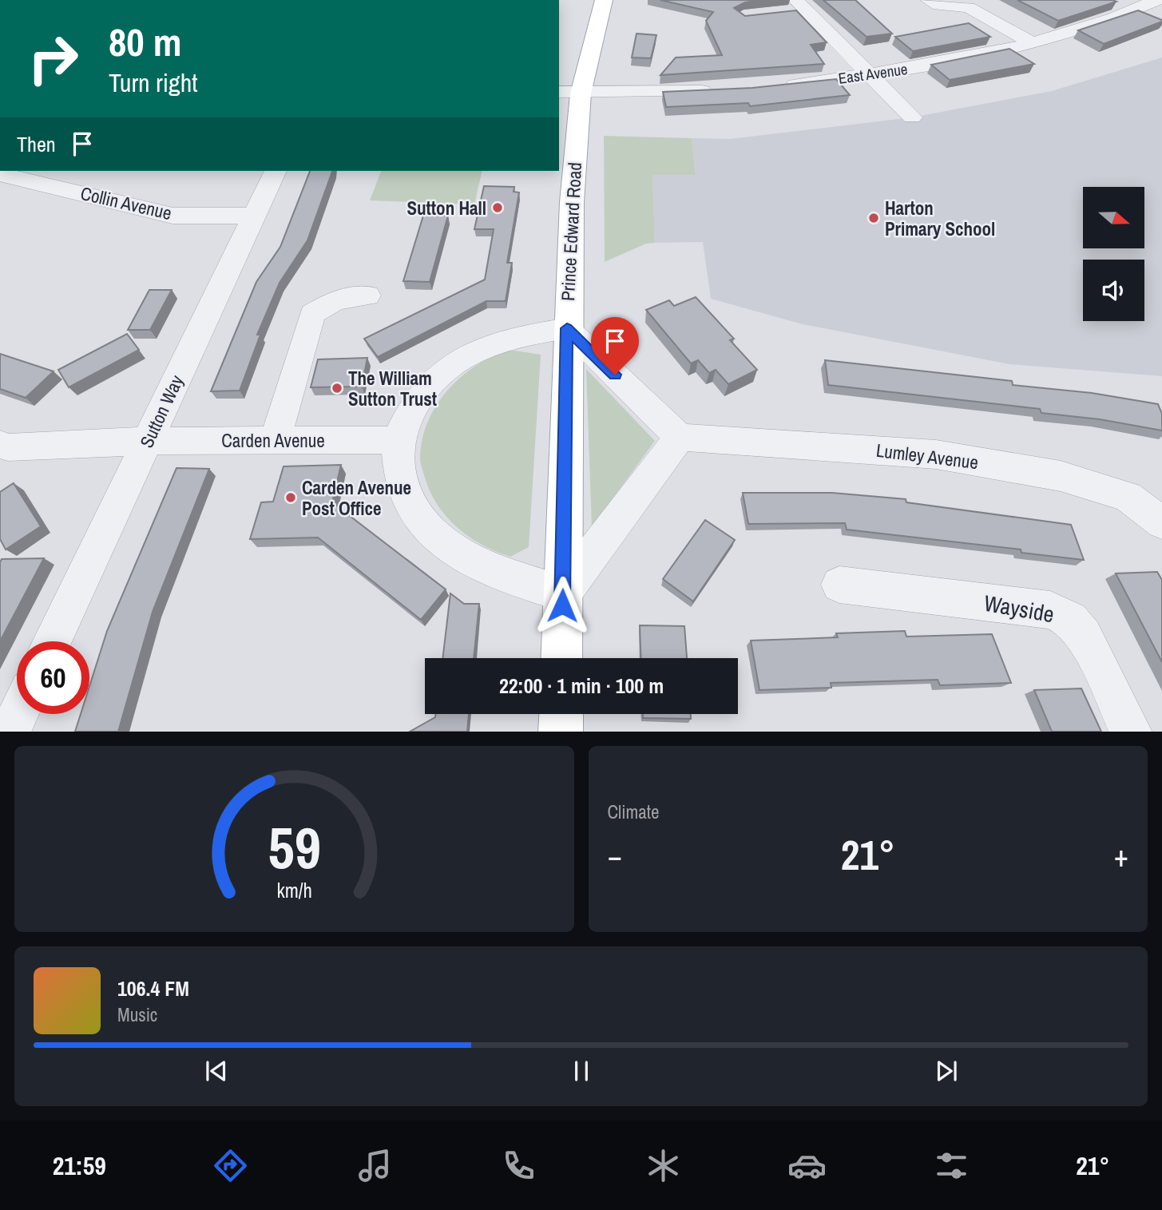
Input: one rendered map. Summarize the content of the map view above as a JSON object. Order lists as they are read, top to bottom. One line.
{"streets":{"main road":["Prince Edward Road"],"street":["East Avenue","Collin Avenue","Sutton Way","Carden Avenue","Lumley Avenue","Wayside"]},"crossings":[["Collin Avenue","Sutton Way"],["Sutton Way","Carden Avenue"]],"places":["Sutton Hall","Harton Primary School","The William Sutton Trust","Carden Avenue Post Office"],"north":"right","page":{"turn":["80 m","Turn right"],"then":"Then","limit":"60","trip":"22:00 · 1 min · 100 m","tile":"Climate","heat":["−","21°","+"],"song":["106.4 FM","Music"],"tabs":["21:59","21°"],"gauge":["59","km/h"]}}
